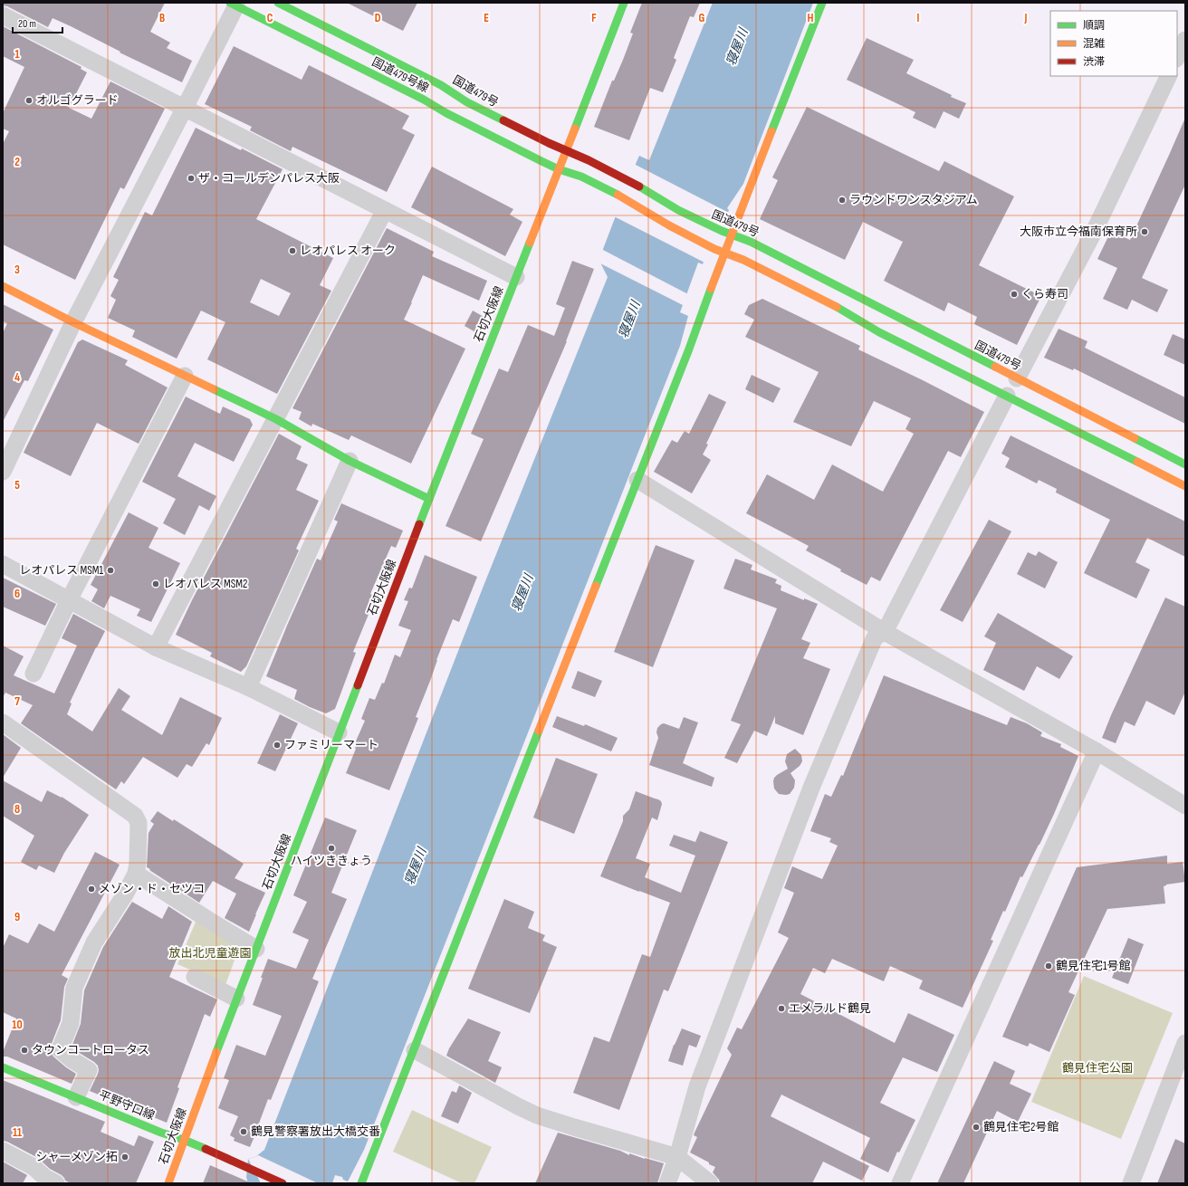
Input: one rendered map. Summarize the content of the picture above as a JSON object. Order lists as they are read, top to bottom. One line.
{"streets":{"main road":["国道479号線","国道479号","石切大阪線","平野守口線"]},"crossings":[["国道479号線","石切大阪線"],["国道479号","石切大阪線"],["石切大阪線","平野守口線"]],"water":["寝屋川"],"parks":["放出北児童遊園","鶴見住宅公園"],"places":["オルゴグラード","ザ・コールデンパレス大阪","ラウンドワンスタジアム","大阪市立今福南保育所","レオパレス オーク","くら寿司","レオパレス MSM1","レオパレス MSM2","ファミリーマート","ハイツききょう","メゾン・ド・セツコ","鶴見住宅1号館","エメラルド鶴見","タウンコートロータス","鶴見住宅2号館","鶴見警察署放出大橋交番","シャーメゾン拓"],"legend":["順調","混雑","渋滞"],"scale_bar":"20 m","grid":{"columns":["B","C","D","E","F","G","H","I","J"],"rows":["1","2","3","4","5","6","7","8","9","10","11"]}}
